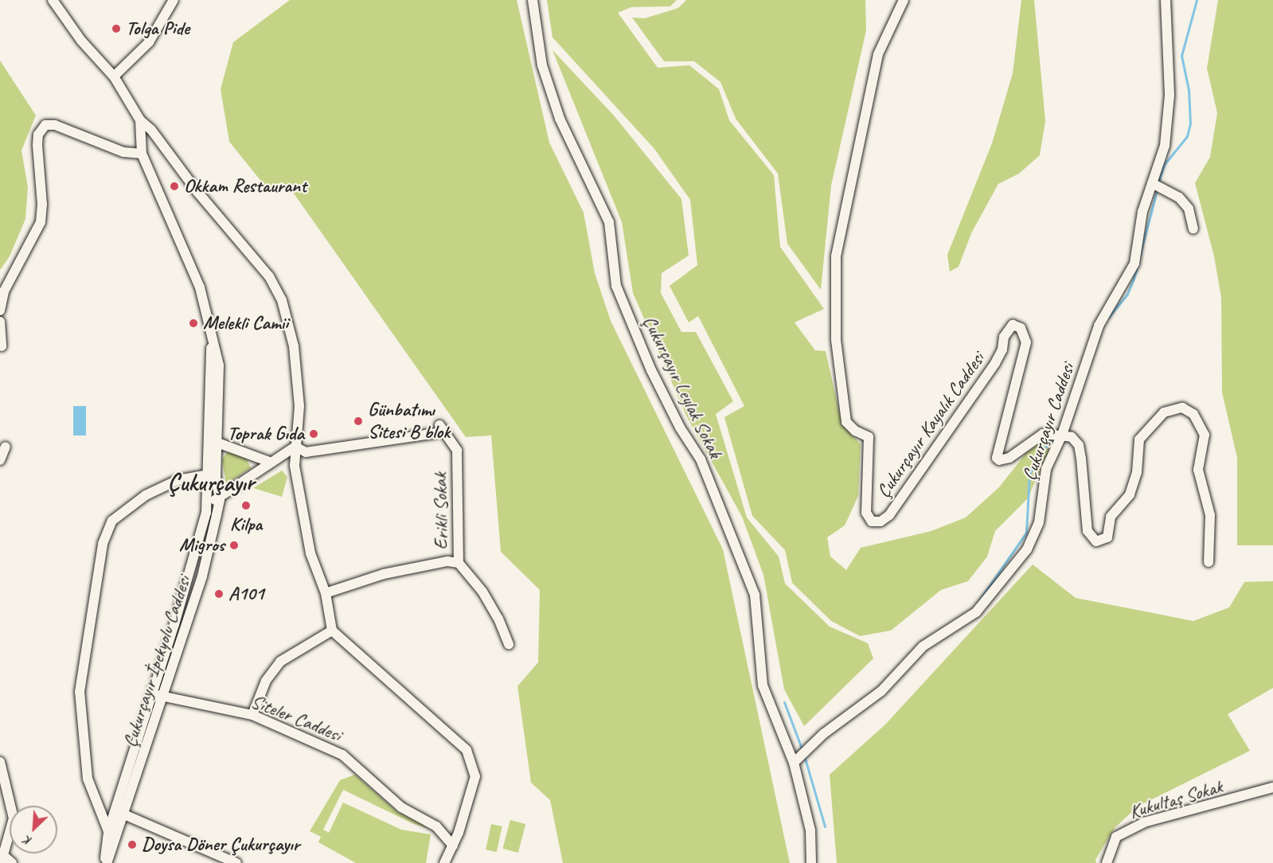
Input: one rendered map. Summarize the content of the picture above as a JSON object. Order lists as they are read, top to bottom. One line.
{"streets":{"street":["Çukurçayır Leylak Sokak","Çukurçayır Caddesi","Çukurçayır Kayalık Caddesi","Erikli Sokak","Çukurçayır İpekyolu Caddesi","Siteler Caddesi","Kukultaş Sokak"]},"crossings":[["Çukurçayır Leylak Sokak","Çukurçayır Caddesi"],["Çukurçayır Caddesi","Çukurçayır Kayalık Caddesi"],["Çukurçayır İpekyolu Caddesi","Siteler Caddesi"]],"districts":["Çukurçayır"],"places":["Tolga Pide","Okkam Restaurant","Melekli Camii","Günbatımı Sitesi B blok","Toprak Gıda","Kilpa","Migros","A101","Doysa Döner Çukurçayır"],"north":"bottom left"}
